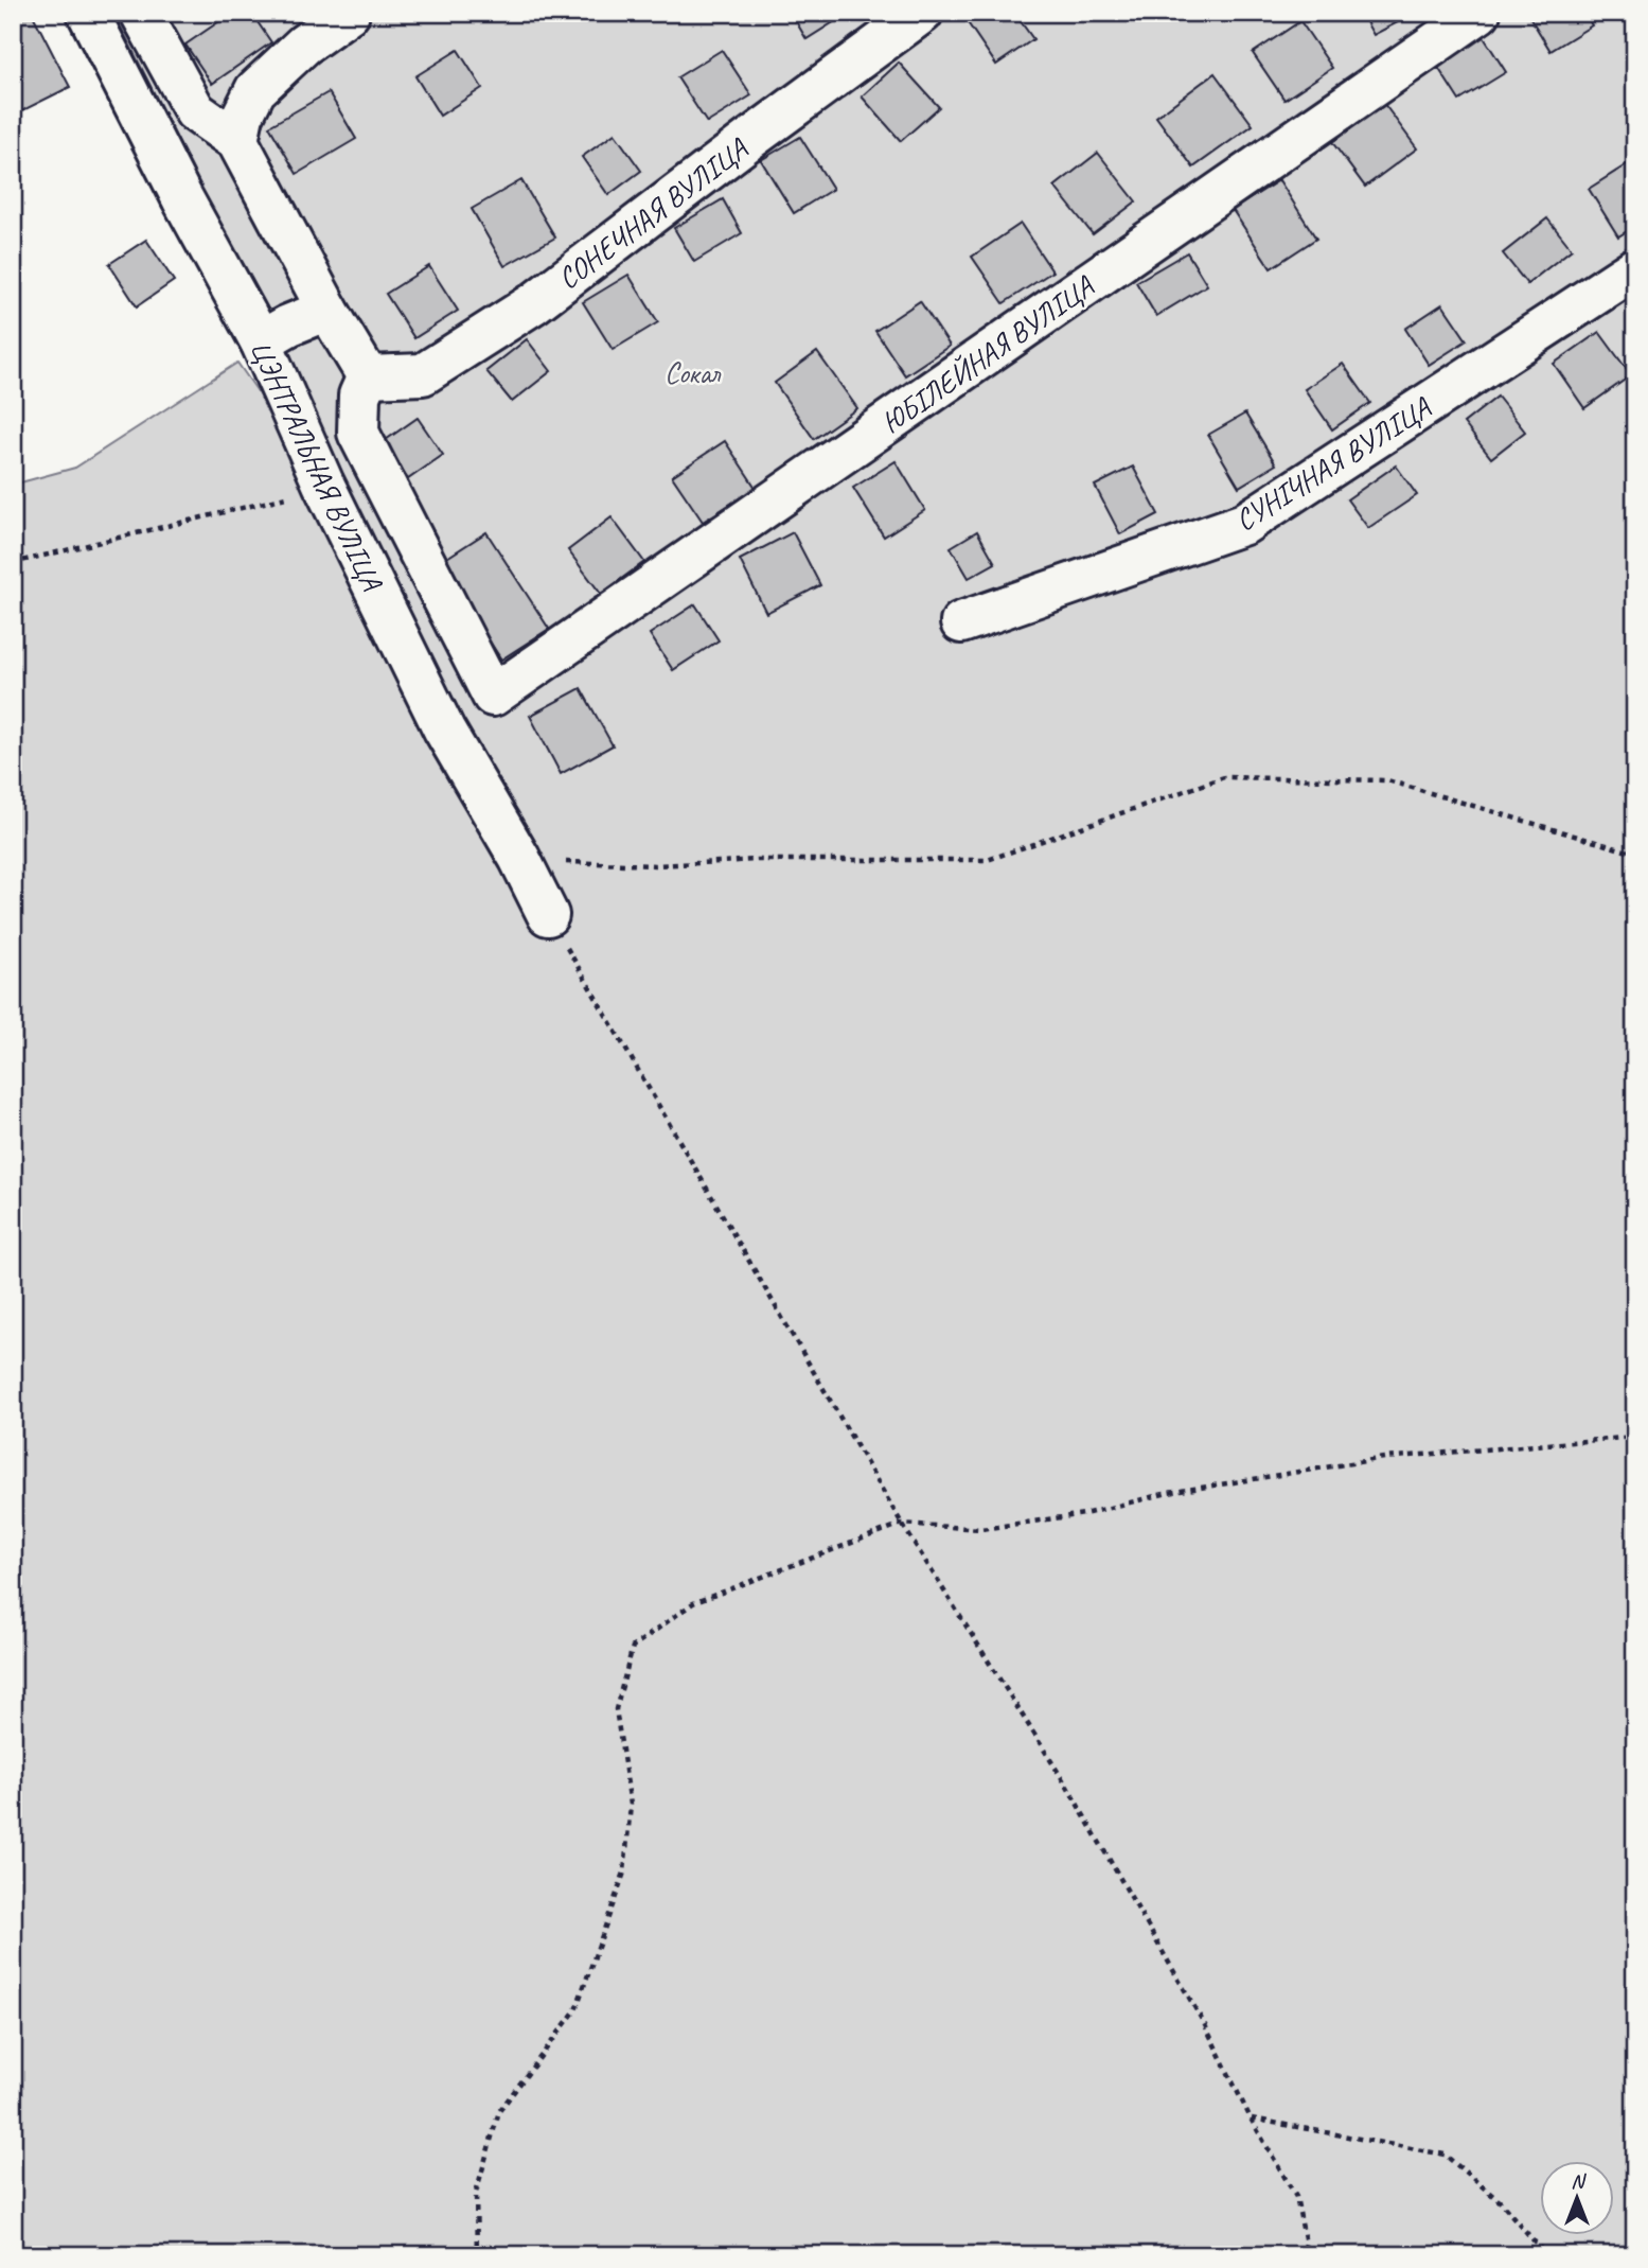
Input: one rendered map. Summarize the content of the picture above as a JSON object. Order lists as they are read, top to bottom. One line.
{"streets":{"street":["СОНЕЧНАЯ ВУЛІЦА","ЮБІЛЕЙНАЯ ВУЛІЦА","СУНІЧНАЯ ВУЛІЦА","ЦЭНТРАЛЬНАЯ ВУЛІЦА"]},"crossings":[["СОНЕЧНАЯ ВУЛІЦА","ЮБІЛЕЙНАЯ ВУЛІЦА"]],"parks":["Сокал"],"north":"top"}
